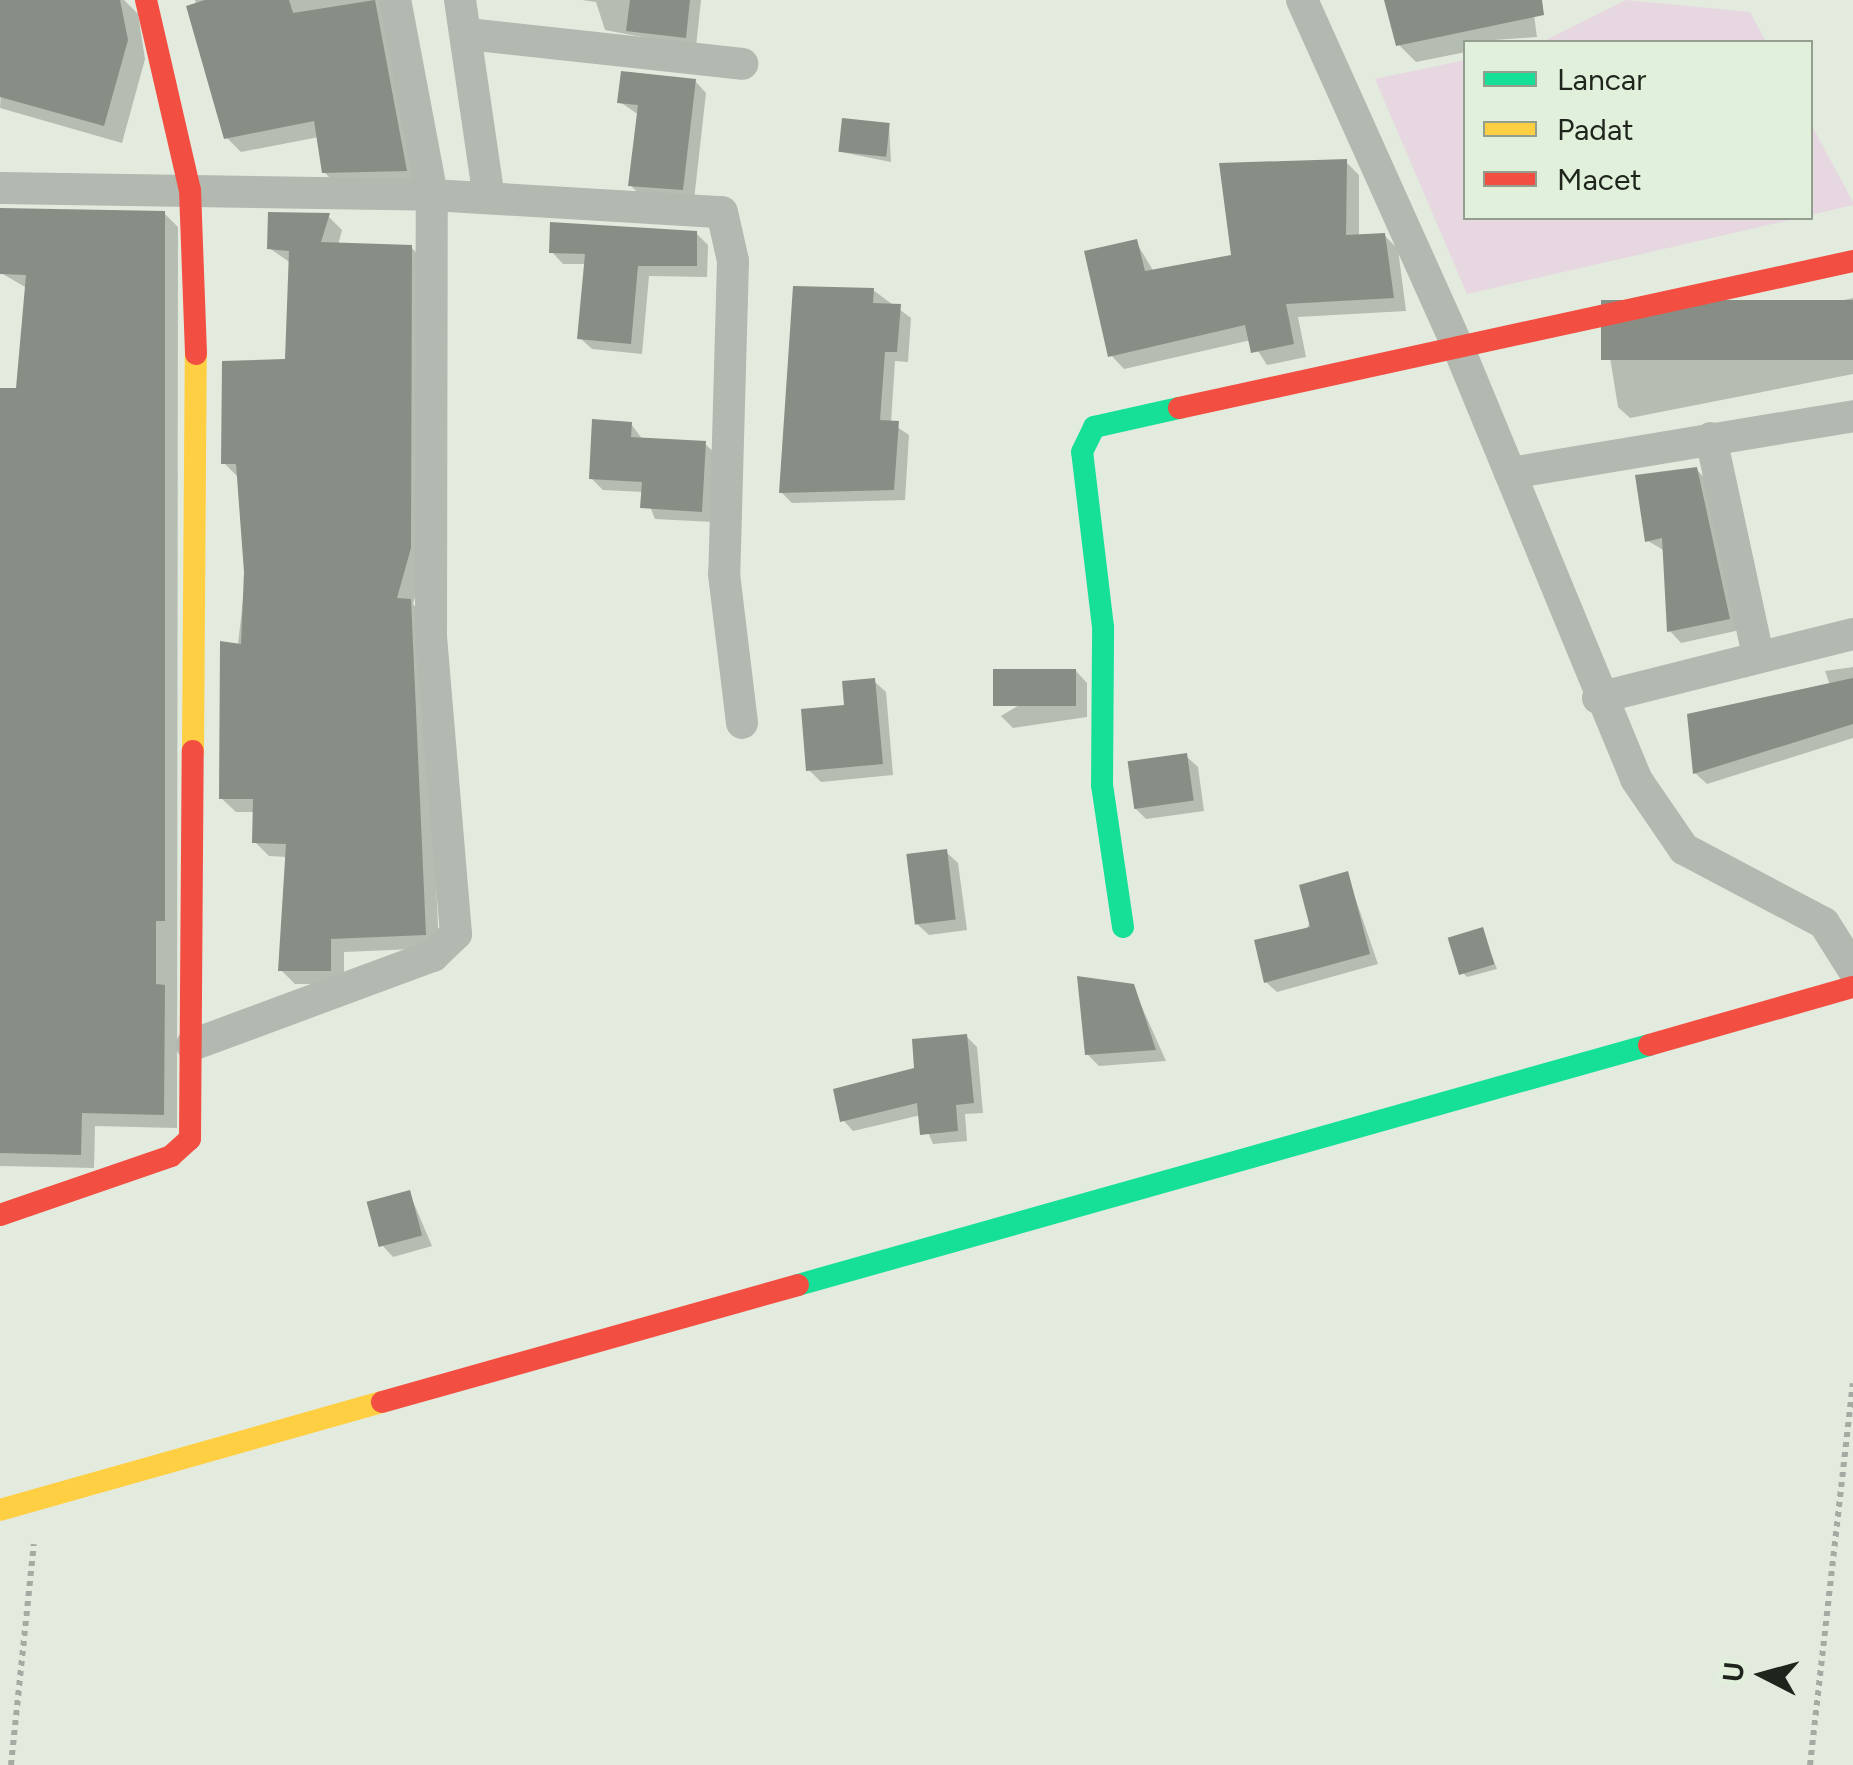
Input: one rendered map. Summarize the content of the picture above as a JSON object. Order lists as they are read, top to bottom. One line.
{"legend":["Lancar","Padat","Macet"],"north":"left"}
